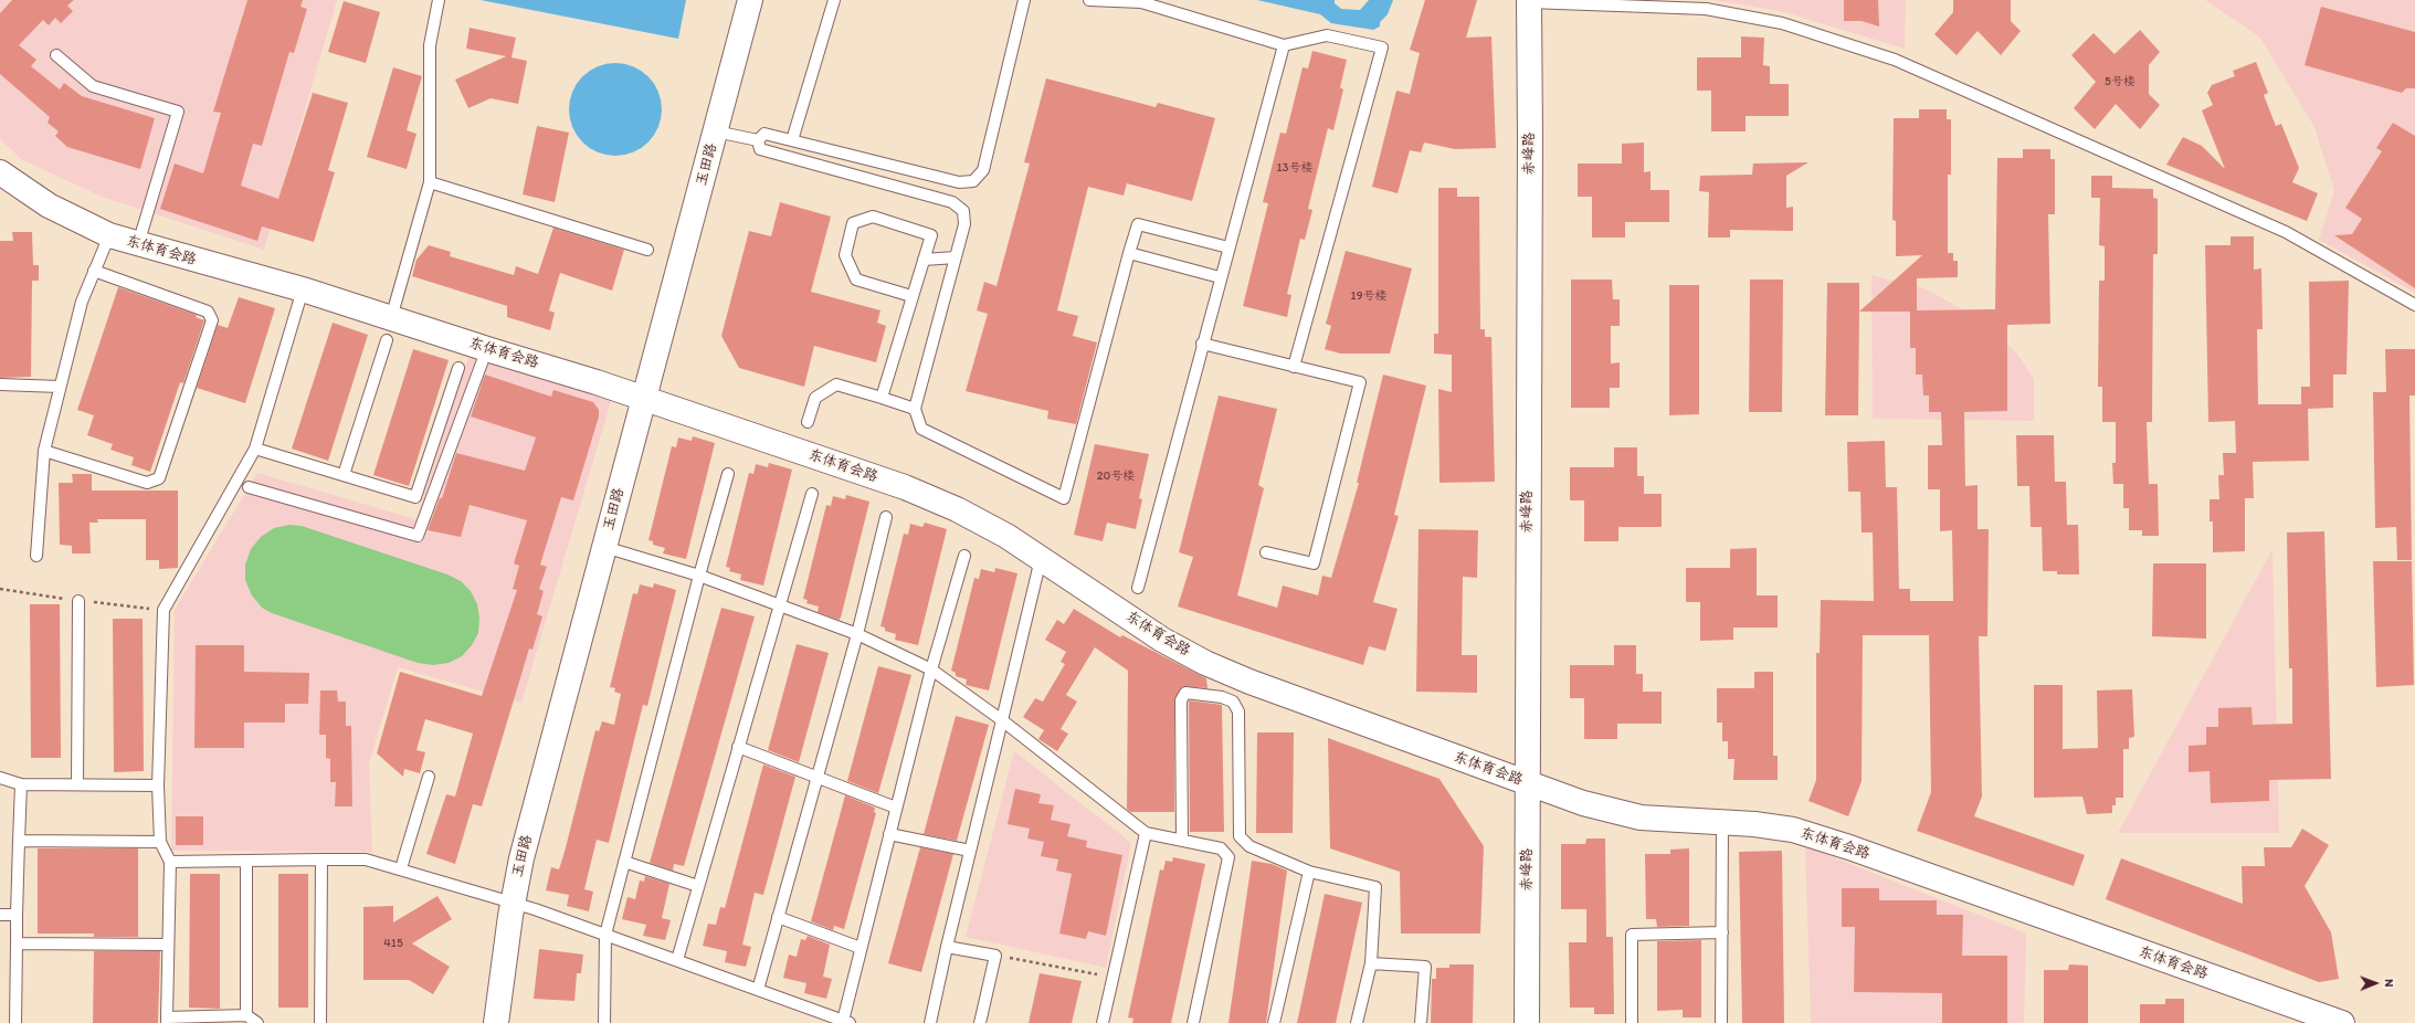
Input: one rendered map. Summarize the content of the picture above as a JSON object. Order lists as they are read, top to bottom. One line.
{"streets":{"street":["赤峰路","玉田路","东体育会路"]},"crossings":[["赤峰路","东体育会路"],["玉田路","东体育会路"]],"house_numbers":["5号楼","13号楼","19号楼","20号楼","415"],"north":"right"}
